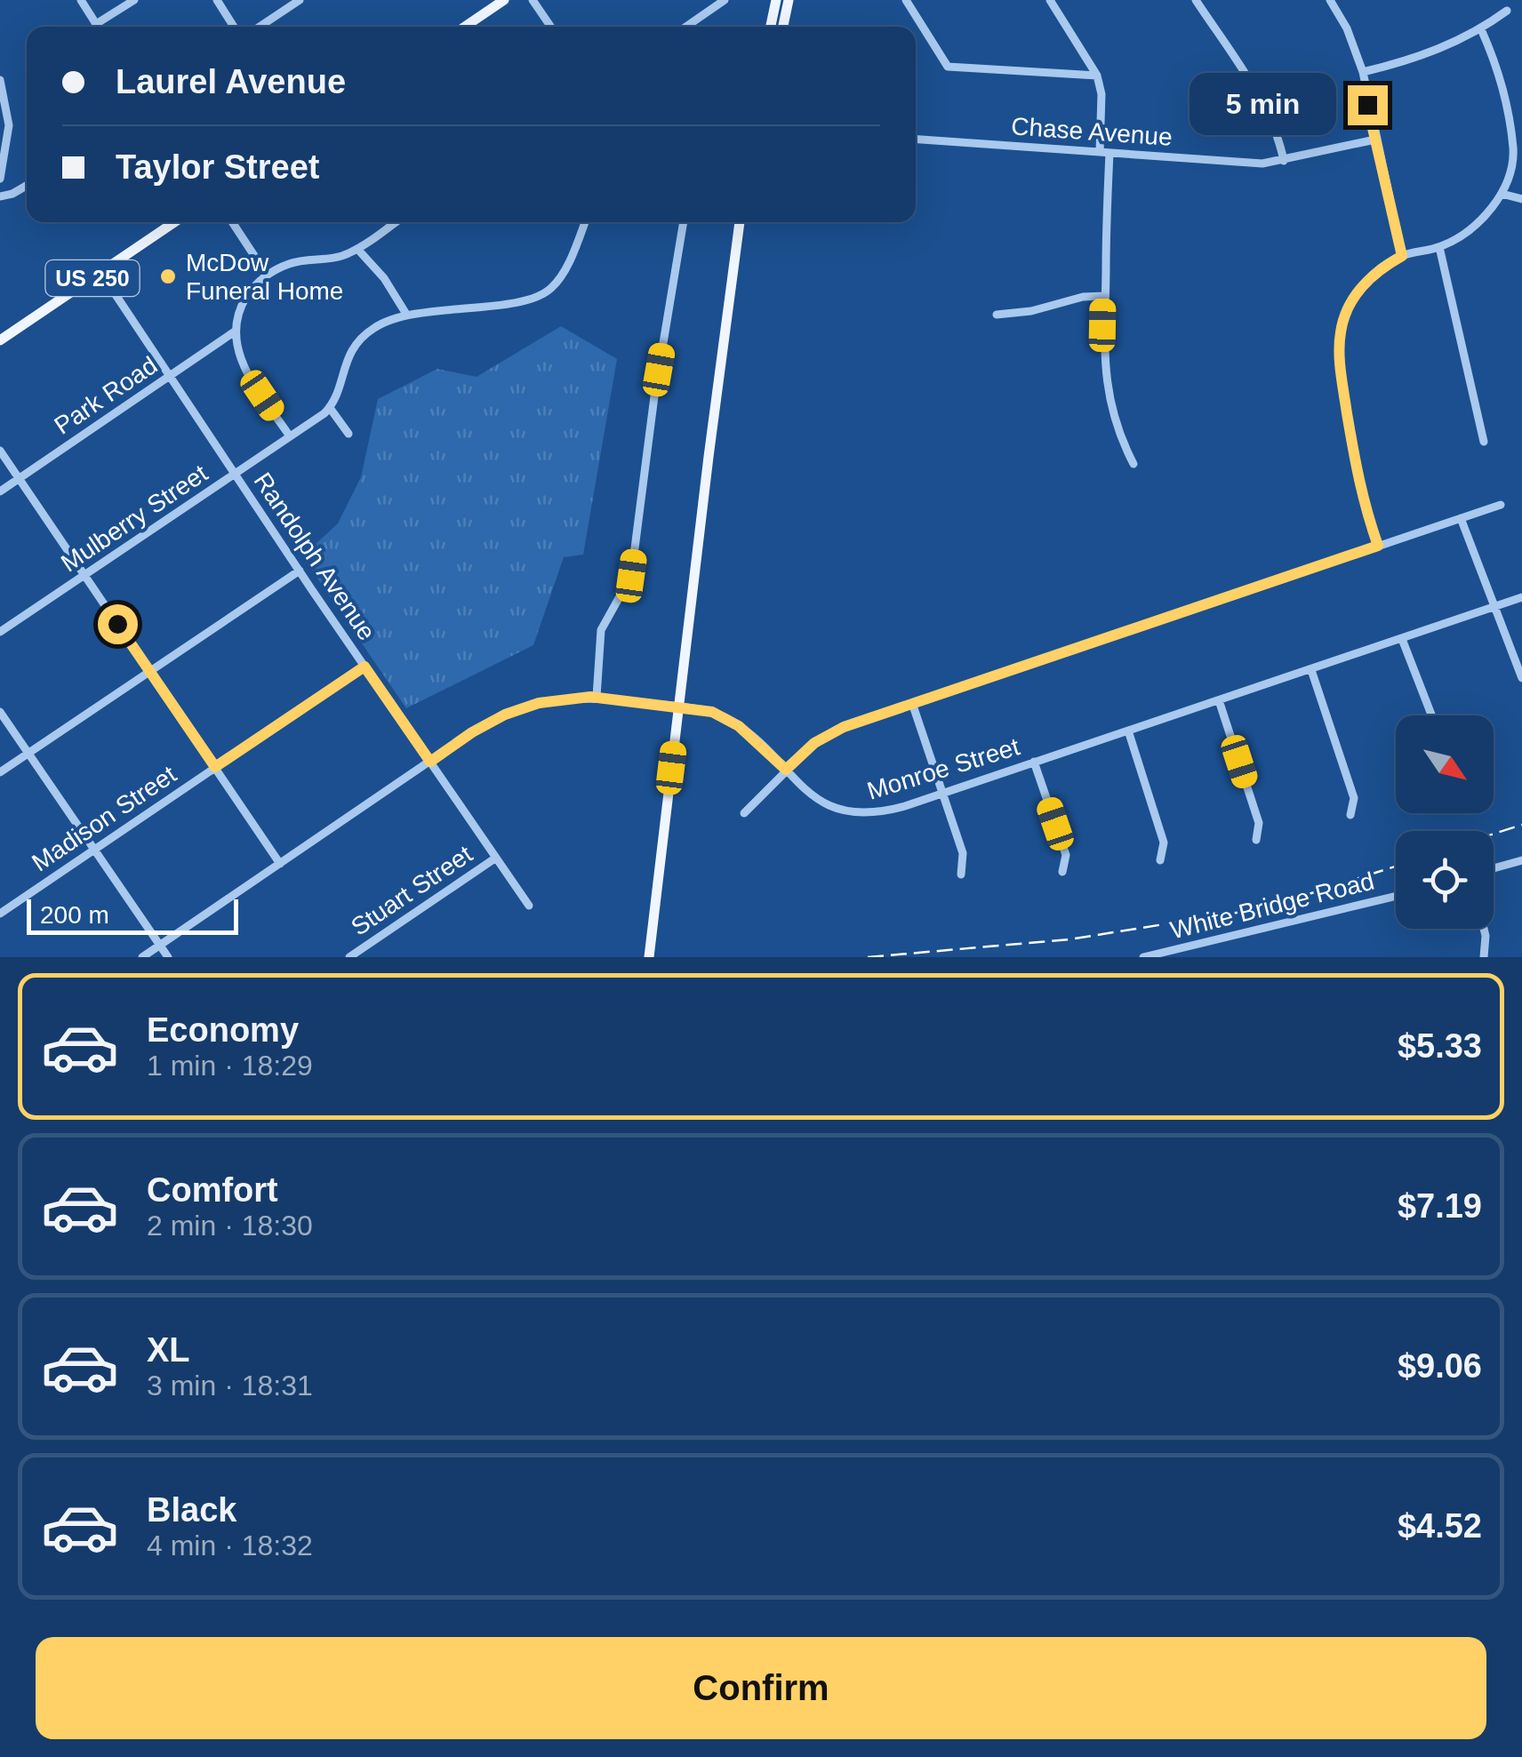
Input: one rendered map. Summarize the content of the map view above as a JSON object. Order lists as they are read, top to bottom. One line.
{"streets":{"main road":["US 250"],"street":["Chase Avenue","Park Road","Mulberry Street","Randolph Avenue","Monroe Street","Madison Street","Stuart Street","White Bridge Road"]},"crossings":[["US 250","Randolph Avenue"],["Park Road","Randolph Avenue"],["Mulberry Street","Randolph Avenue"],["Randolph Avenue","Monroe Street"],["Randolph Avenue","Madison Street"],["Randolph Avenue","Stuart Street"]],"places":["McDow Funeral Home"],"scale_bar":"200 m","north":"bottom right","page":{"banner":["Laurel Avenue","Taylor Street"],"bubble":"5 min","scale":"200 m","list":[{"name":"Economy","note":"1 min · 18:29","value":"$5.33"},{"name":"Comfort","note":"2 min · 18:30","value":"$7.19"},{"name":"XL","note":"3 min · 18:31","value":"$9.06"},{"name":"Black","note":"4 min · 18:32","value":"$4.52"}],"buttons":"Confirm"}}
